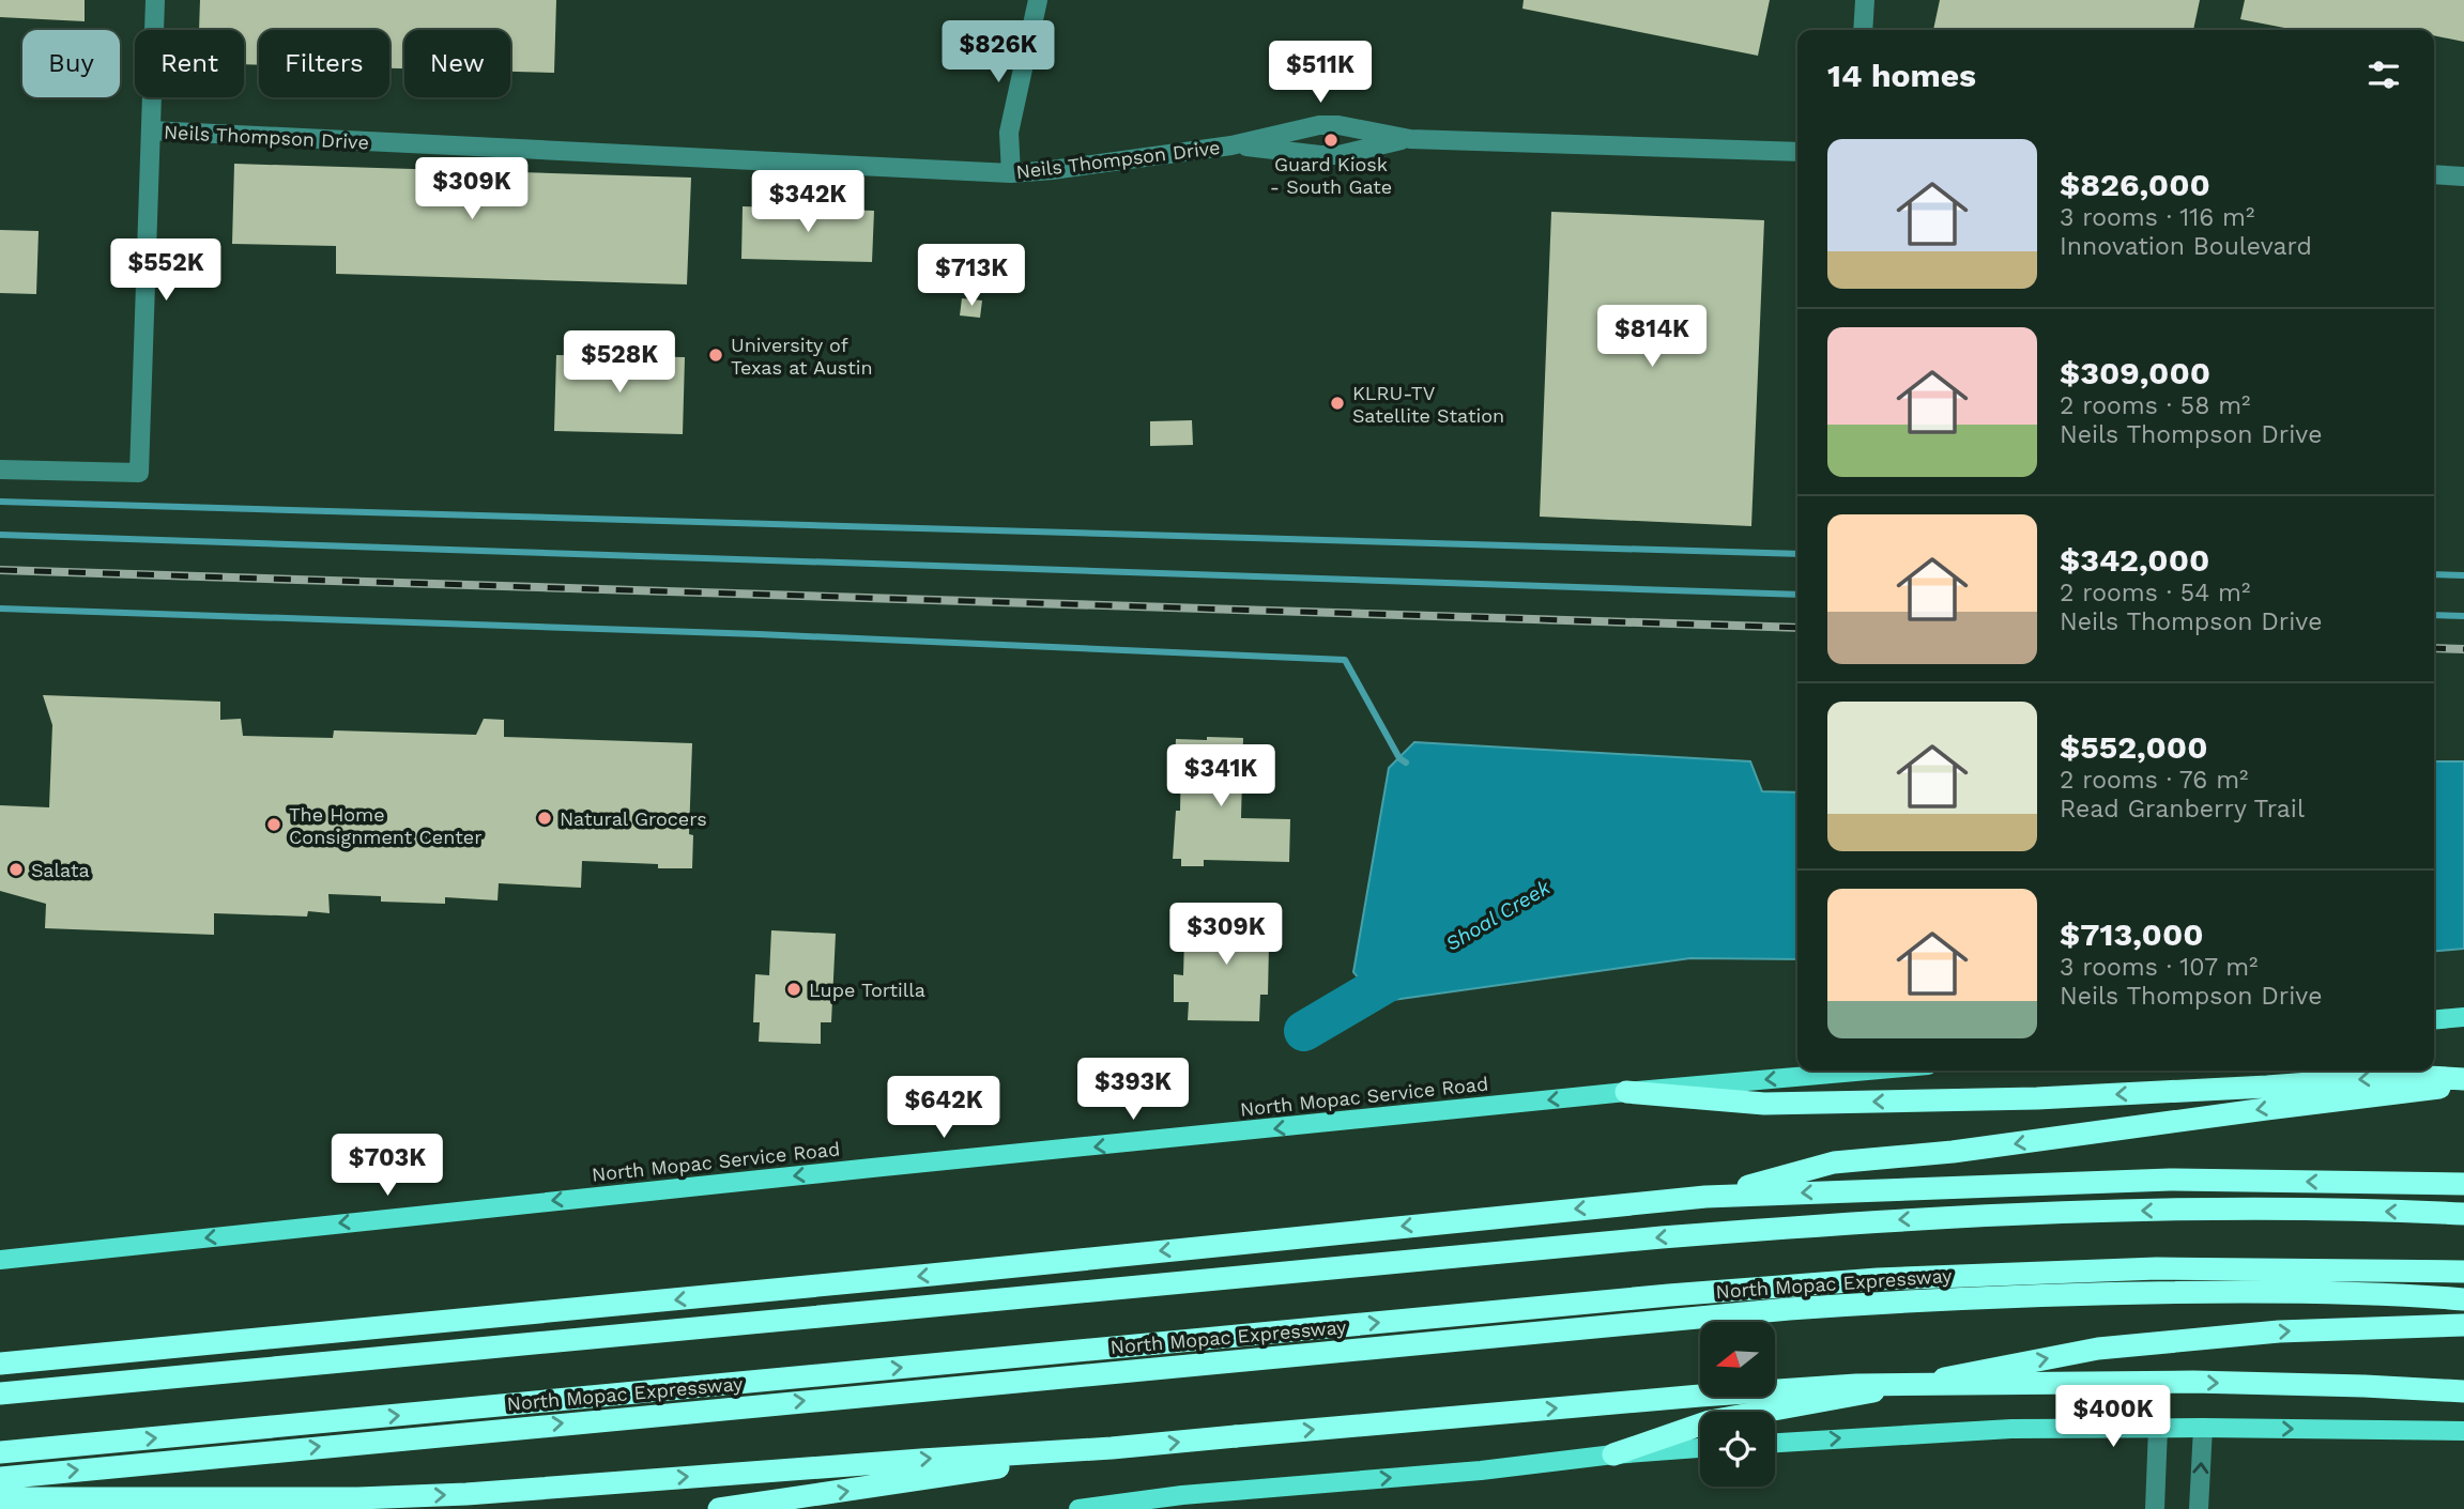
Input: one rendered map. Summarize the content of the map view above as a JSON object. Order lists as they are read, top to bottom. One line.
{"streets":{"highway":["North Mopac Expressway"],"main road":["North Mopac Service Road"],"street":["Neils Thompson Drive"]},"one_way":["North Mopac Service Road"],"water":["Shoal Creek"],"places":["Guard Kiosk - South Gate","University of Texas at Austin","KLRU-TV Satellite Station","Natural Grocers","The Home Consignment Center","Salata","Lupe Tortilla"],"north":"left","page":{"price":["$826K","$511K","$309K","$342K","$552K","$713K","$814K","$528K","$341K","$309K","$393K","$642K","$703K","$400K"],"chip":["Buy","Rent","Filters","New"],"heading":"14 homes","list":[{"name":"$826,000","note":"3 rooms · 116 m² · Innovation Boulevard"},{"name":"$309,000","note":"2 rooms · 58 m² · Neils Thompson Drive"},{"name":"$342,000","note":"2 rooms · 54 m² · Neils Thompson Drive"},{"name":"$552,000","note":"2 rooms · 76 m² · Read Granberry Trail"},{"name":"$713,000","note":"3 rooms · 107 m² · Neils Thompson Drive"}]}}
